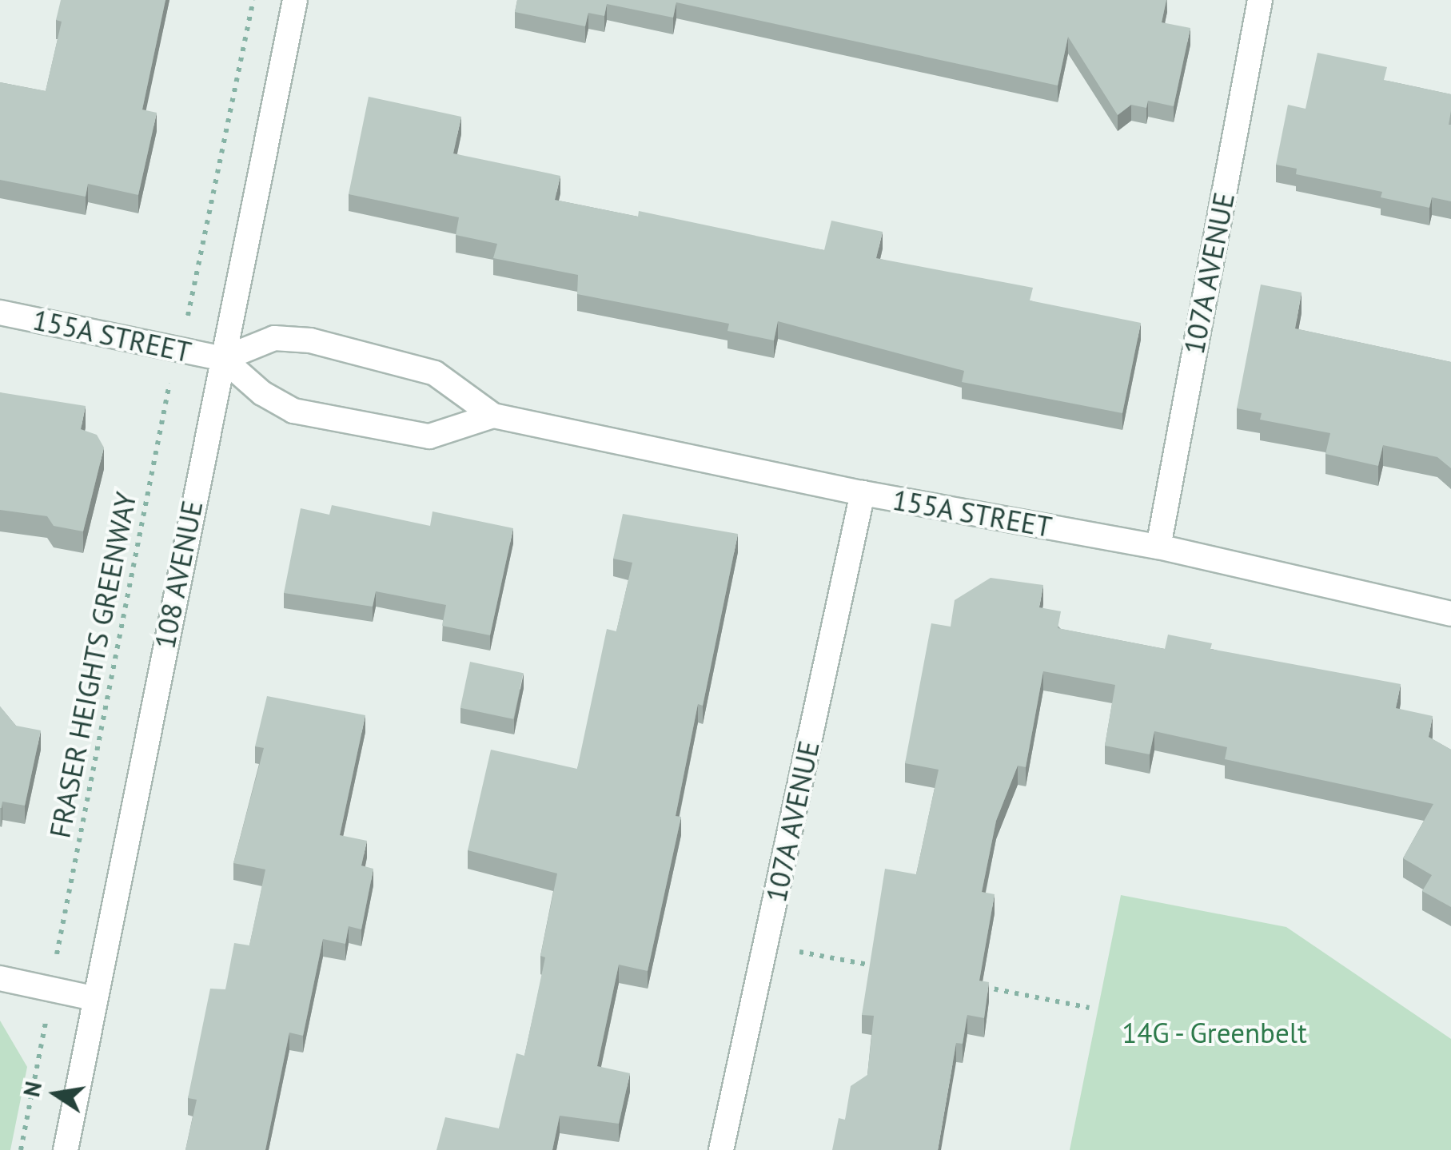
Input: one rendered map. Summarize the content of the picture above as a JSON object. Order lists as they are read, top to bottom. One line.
{"streets":{"street":["107A AVENUE","155A STREET","108 AVENUE"],"path":["FRASER HEIGHTS GREENWAY"]},"crossings":[["107A AVENUE","155A STREET"],["155A STREET","108 AVENUE"]],"parks":["14G - Greenbelt"],"north":"left"}
